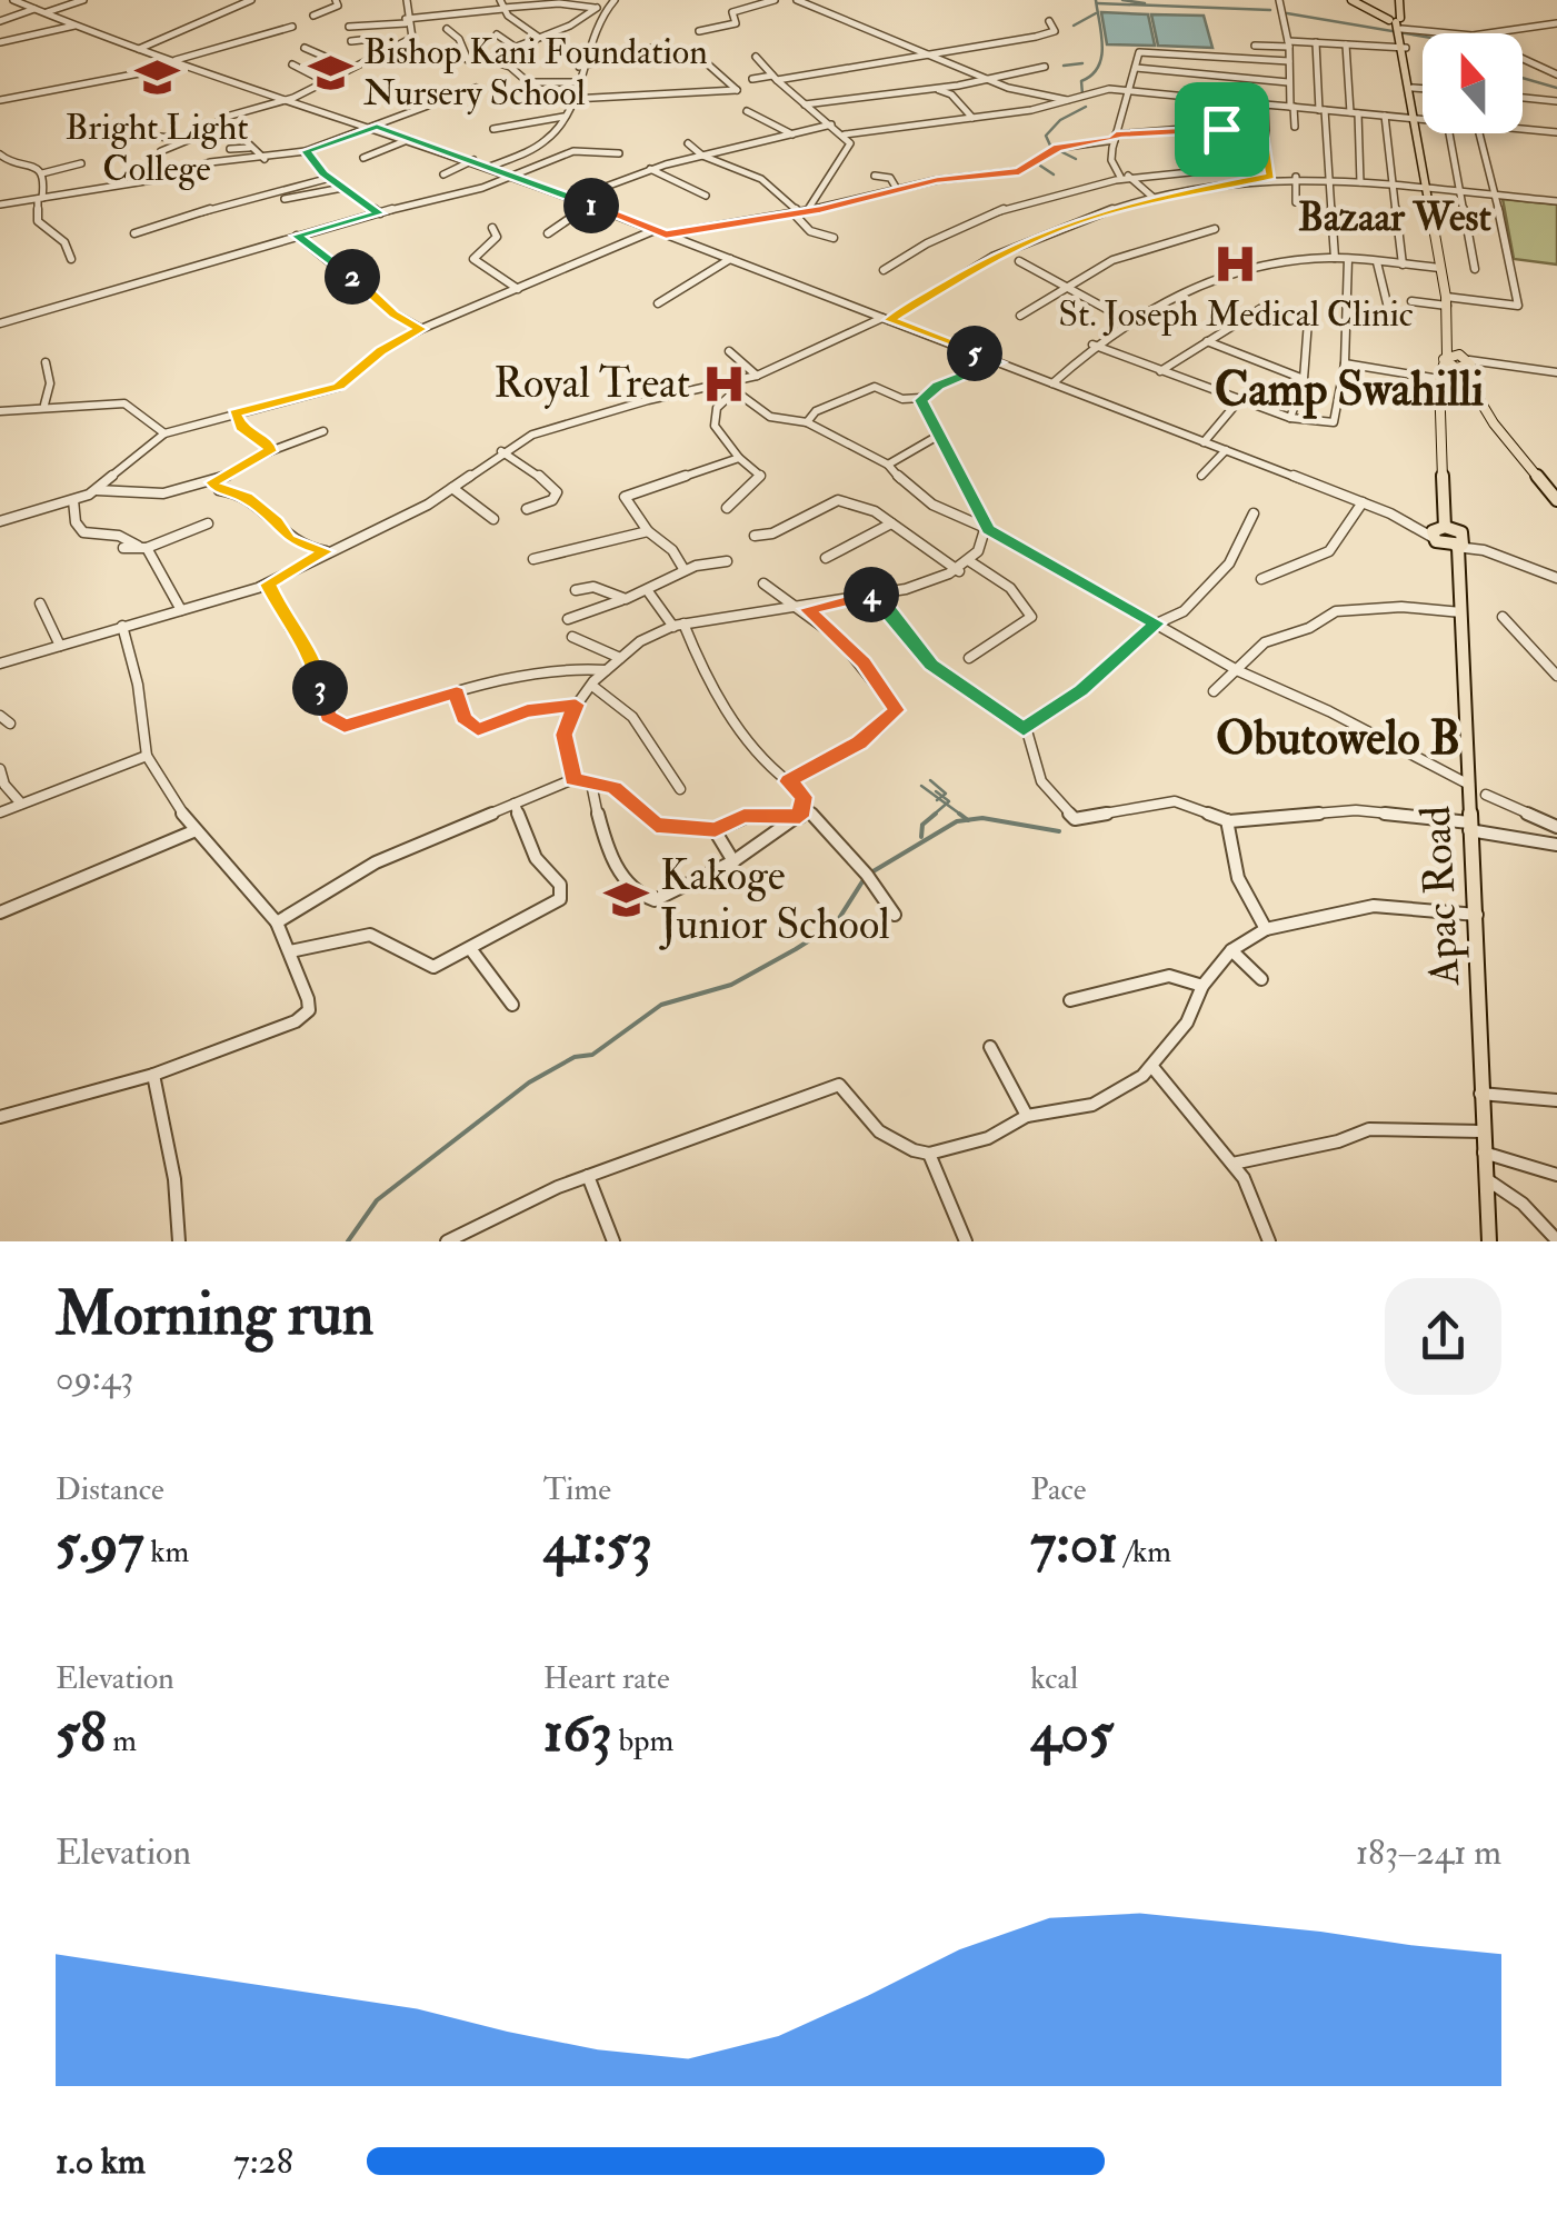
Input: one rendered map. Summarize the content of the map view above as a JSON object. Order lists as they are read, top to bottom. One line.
{"streets":{"main road":["Apac Road"]},"districts":["Bazaar West","Camp Swahilli","Obutowelo B"],"places":{"school or university":["Bishop Kani Foundation Nursery School","Bright Light College","Kakoge Junior School"],"hospital":["St. Joseph Medical Clinic","Royal Treat"]},"north":"top","page":{"pins":["1","2","5","4","3"],"heading":["Morning run","09:43"],"stats":[["Distance","5.97 km"],["Time","41:53"],["Pace","7:01 /km"],["Elevation","58 m"],["Heart rate","163 bpm"],["kcal","405"]],"chart":["Elevation","183–241 m"],"list":[{"name":"1.0 km","note":"7:28"}]}}
